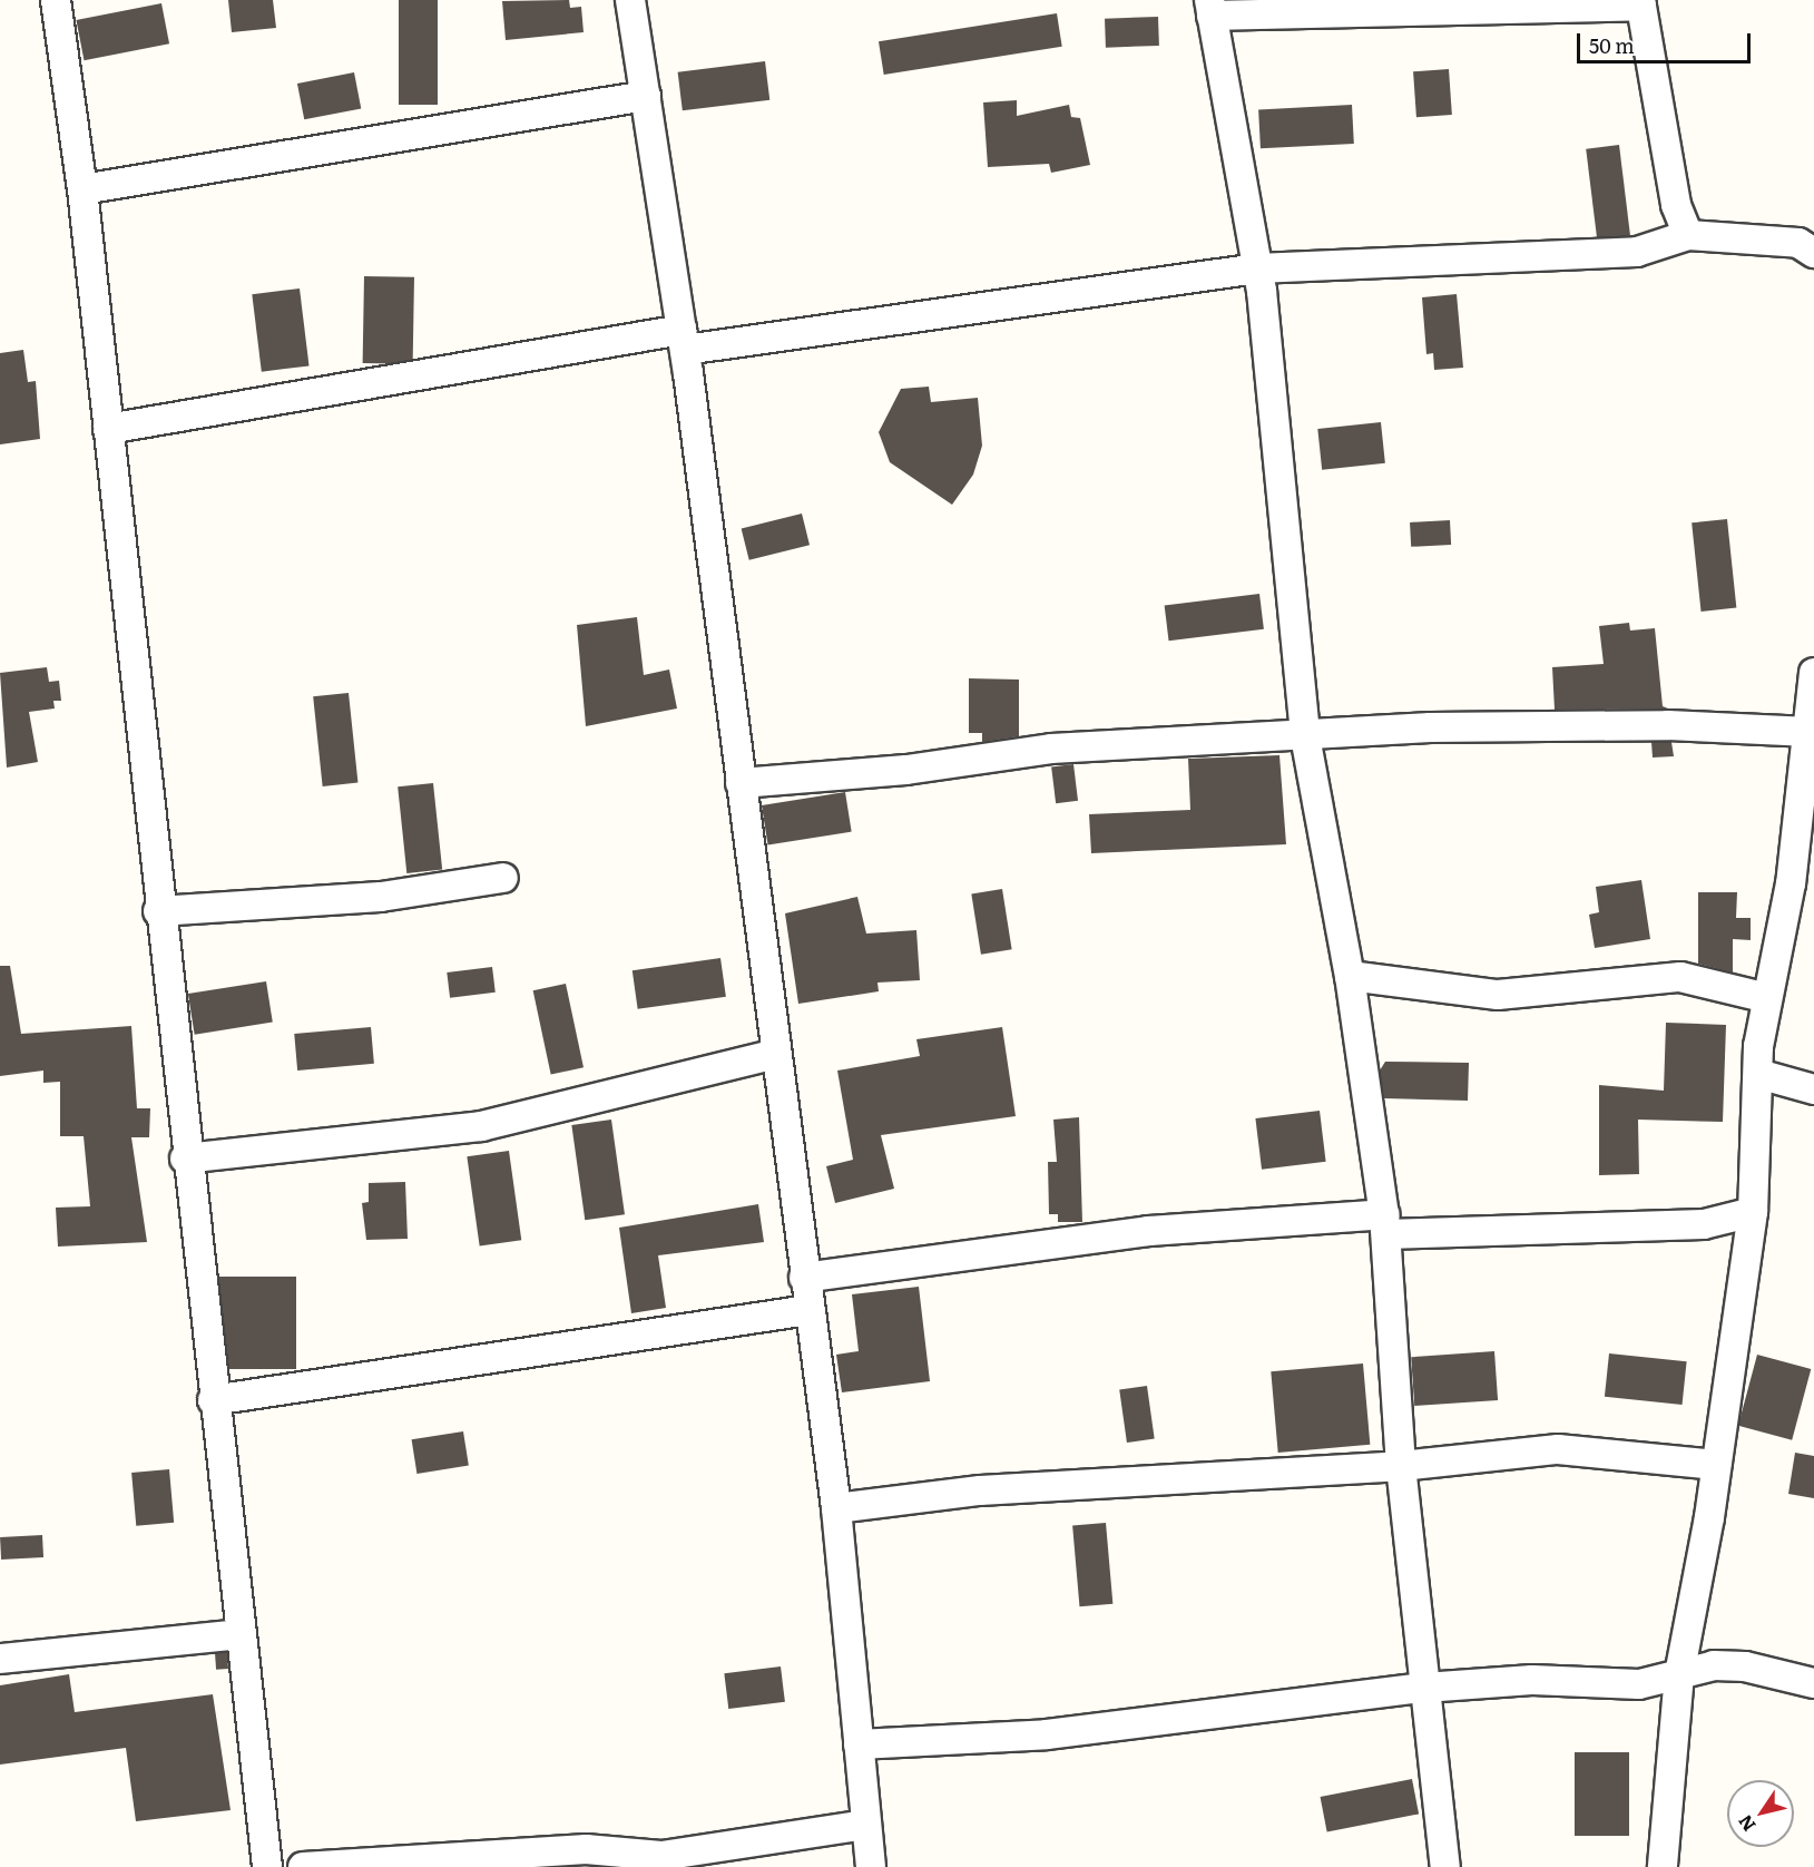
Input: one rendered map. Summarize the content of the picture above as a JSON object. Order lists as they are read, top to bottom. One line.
{"scale_bar":"50 m","north":"bottom left"}
